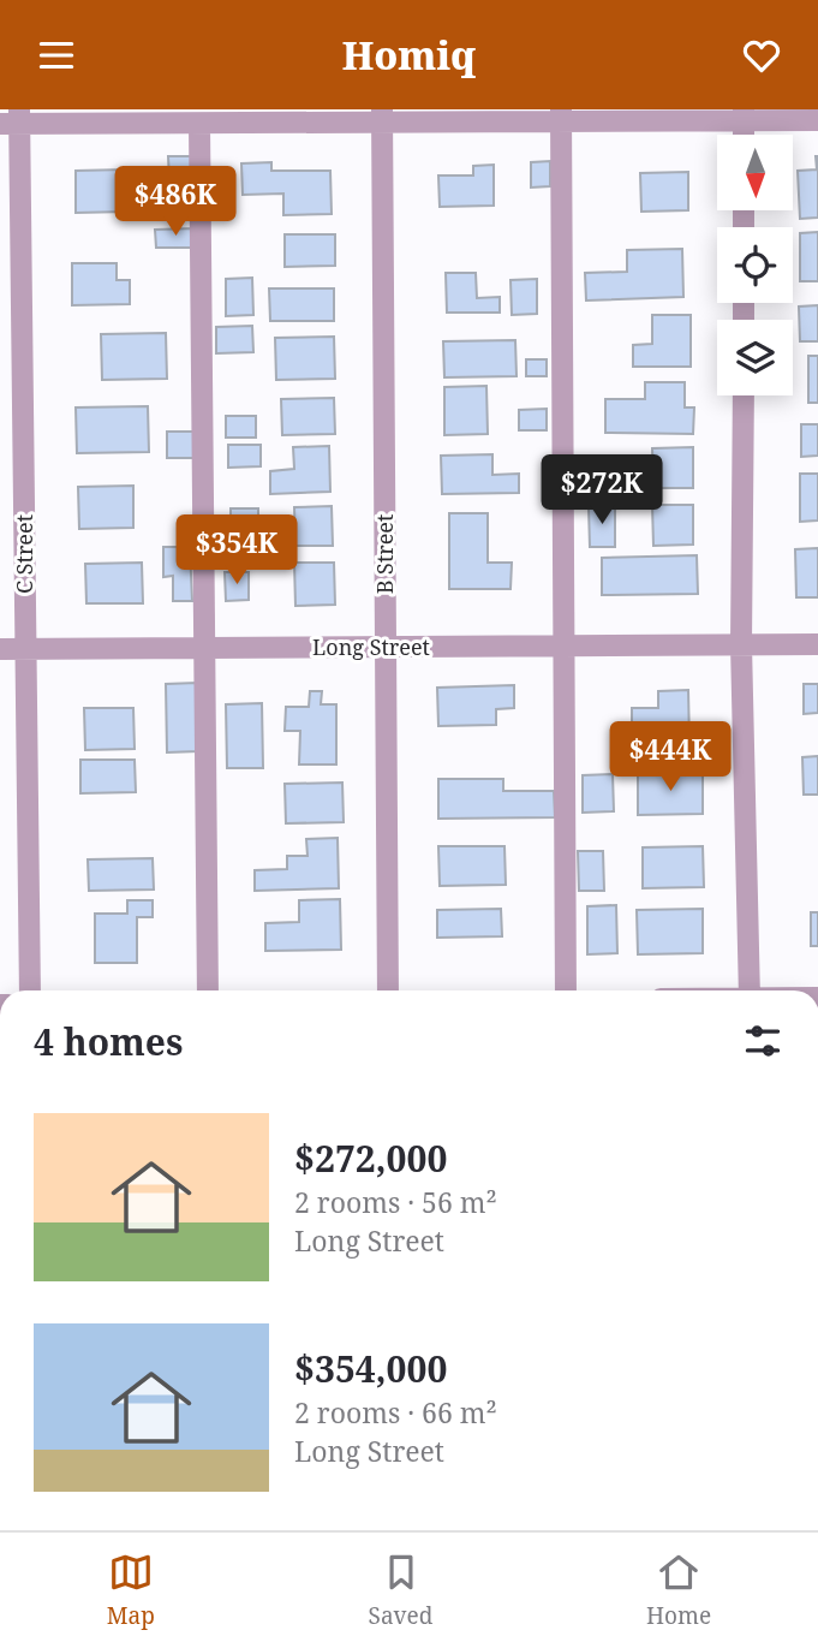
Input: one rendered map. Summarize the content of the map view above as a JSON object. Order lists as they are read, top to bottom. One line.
{"streets":{"street":["C Street","B Street","Long Street"]},"crossings":[["C Street","Long Street"],["B Street","Long Street"]],"north":"bottom","page":{"header":"Homiq","price":["$486K","$272K","$354K","$444K"],"heading":"4 homes","list":[{"name":"$272,000","note":"2 rooms · 56 m² · Long Street"},{"name":"$354,000","note":"2 rooms · 66 m² · Long Street"}],"tabs":["Map","Saved","Home"]}}
